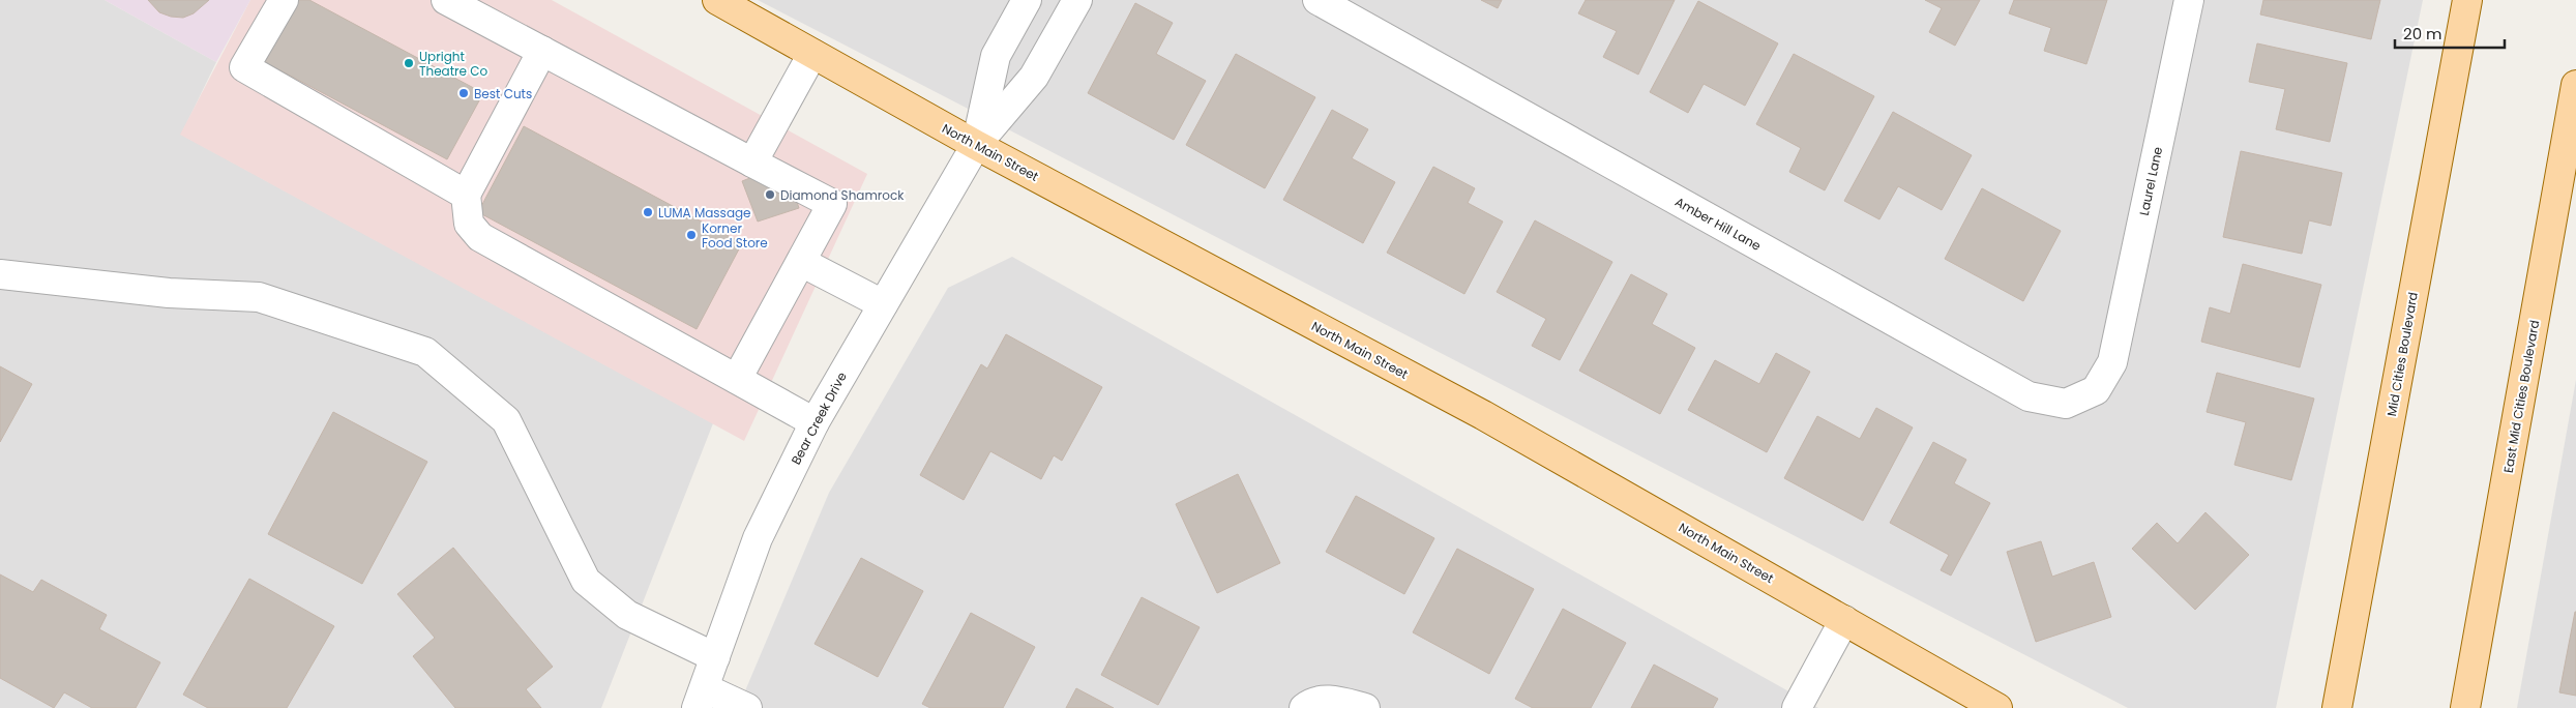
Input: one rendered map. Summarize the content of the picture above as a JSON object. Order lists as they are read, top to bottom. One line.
{"streets":{"main road":["North Main Street","Mid Cities Boulevard","East Mid Cities Boulevard"],"street":["Laurel Lane","Amber Hill Lane","Bear Creek Drive"]},"crossings":[["North Main Street","Bear Creek Drive"],["Laurel Lane","Amber Hill Lane"]],"places":["Upright Theatre Co","Best Cuts","Diamond Shamrock","LUMA Massage","Korner Food Store"],"scale_bar":"20 m"}
